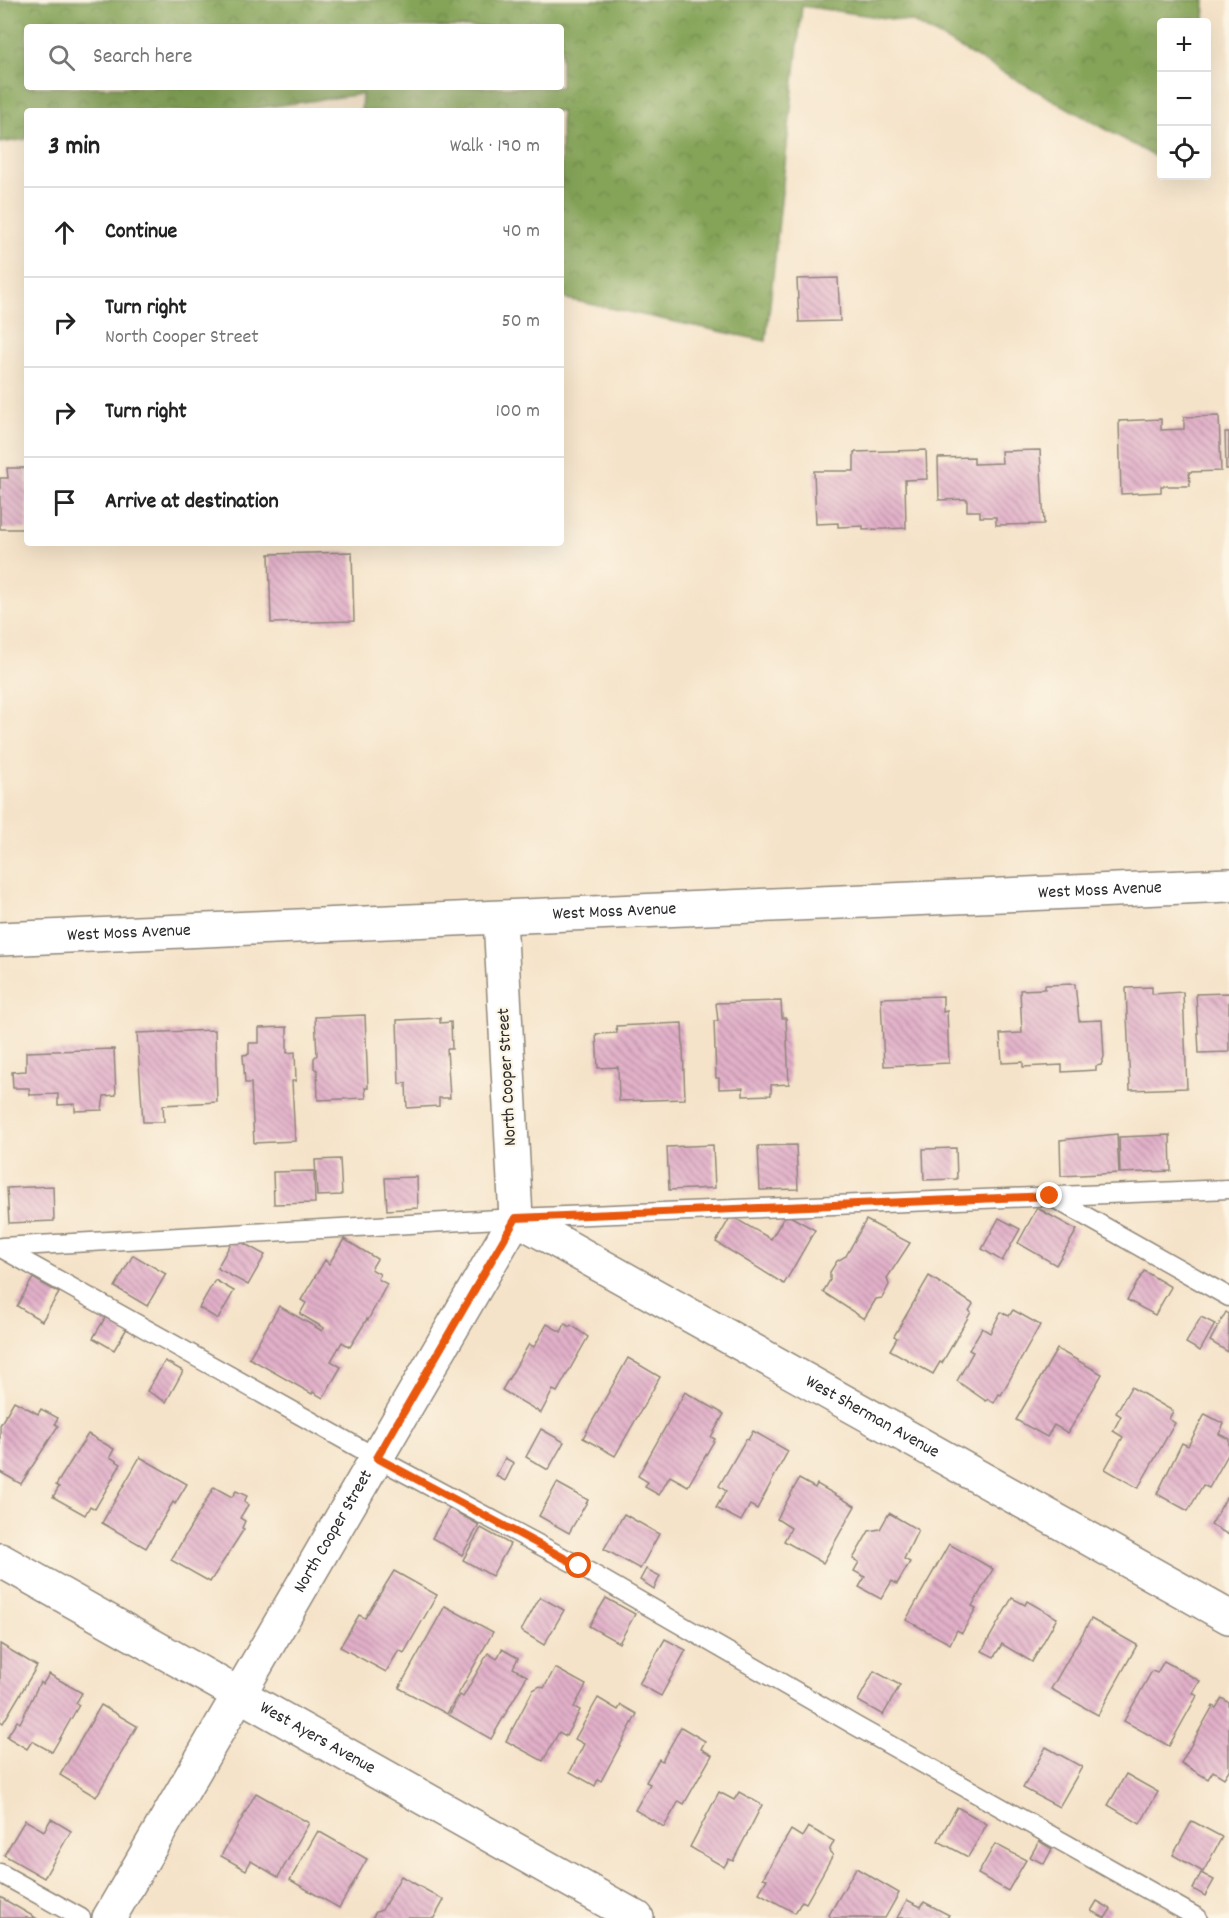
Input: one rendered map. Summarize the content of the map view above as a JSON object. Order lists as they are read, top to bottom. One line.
{"streets":{"street":["West Moss Avenue","North Cooper Street","West Sherman Avenue","West Ayers Avenue"]},"crossings":[["West Moss Avenue","North Cooper Street"],["North Cooper Street","West Sherman Avenue"],["North Cooper Street","West Ayers Avenue"]],"page":{"map_buttons":["+","−"],"search":"Search here","heading":["3 min","Walk · 190 m"],"list":[["Continue","40 m"],["Turn right","North Cooper Street","50 m"],["Turn right","100 m"],"Arrive at destination"]}}
